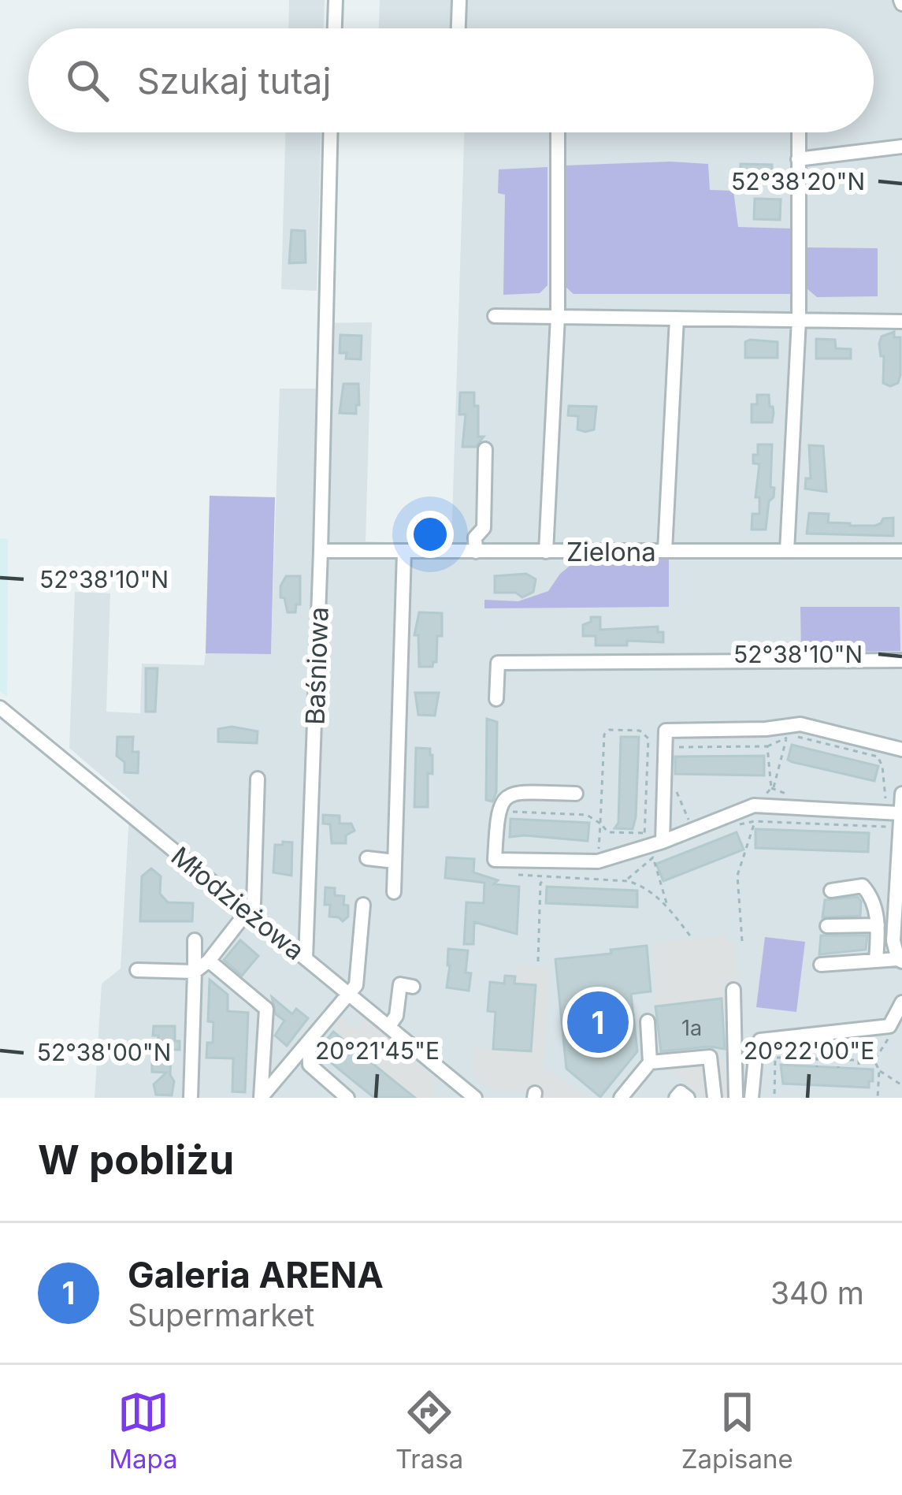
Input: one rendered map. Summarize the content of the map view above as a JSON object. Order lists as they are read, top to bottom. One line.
{"streets":{"street":["Zielona","Baśniowa","Młodzieżowa"]},"crossings":[["Zielona","Baśniowa"],["Baśniowa","Młodzieżowa"]],"house_numbers":["1a"],"page":{"search":"Szukaj tutaj","pins":"1","heading":"W pobliżu","list":[{"mark":"1","name":"Galeria ARENA","note":"Supermarket","value":"340 m"}],"nav":["Mapa","Trasa","Zapisane"]},"coordinates":["52°38'20\"N","52°38'10\"N","20°21'45\"E","20°22'00\"E","52°38'00\"N"]}
